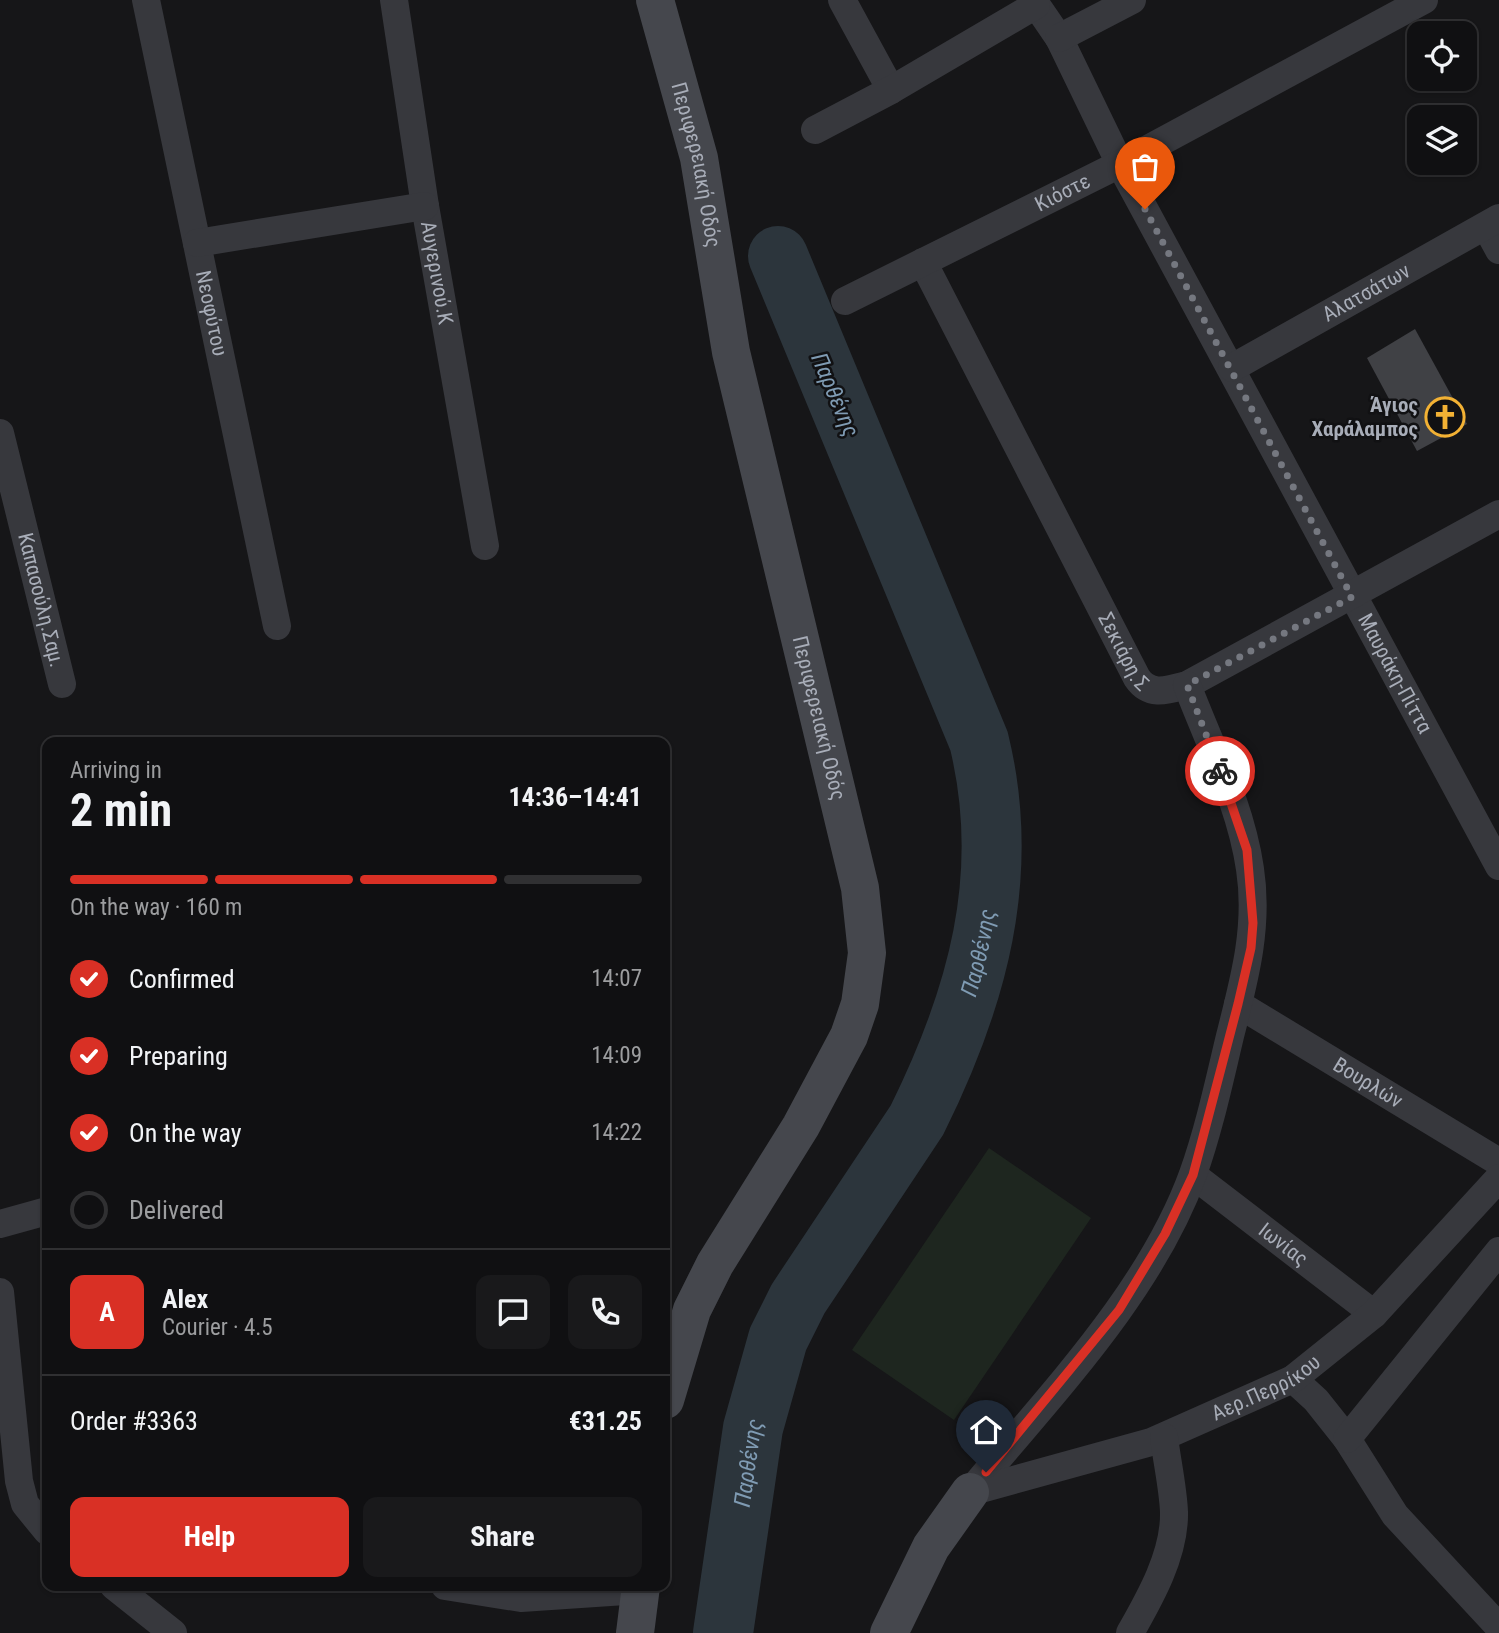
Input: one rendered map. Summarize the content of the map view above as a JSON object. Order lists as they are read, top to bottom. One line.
{"streets":{"main road":["Περιφερειακή Οδός"],"street":["Κιόστε","Αυγερινού.Κ","Αλατσάτων","Νεοφύτου","Καπασούλη.Σαμ.","Σεκιάρη.Σ","Μαυράκη-Πίττα","Βουρλών","Ιωνίας","Αερ.Περρίκου"]},"crossings":[["Κιόστε","Σεκιάρη.Σ"],["Κιόστε","Μαυράκη-Πίττα"],["Αλατσάτων","Μαυράκη-Πίττα"],["Σεκιάρη.Σ","Βουρλών"],["Σεκιάρη.Σ","Ιωνίας"],["Σεκιάρη.Σ","Αερ.Περρίκου"],["Ιωνίας","Αερ.Περρίκου"]],"water":["Παρθένης"],"places":{"church":["Άγιος Χαράλαμπος"]},"page":{"heading":["2 min","Arriving in","14:36–14:41"],"panel":["Alex","Courier · 4.5","Order #3363","€31.25"],"bar":"On the way · 160 m","list":[["Confirmed","14:07"],["Preparing","14:09"],["On the way","14:22"],"Delivered"],"round":"A","buttons":["Help","Share"]}}
